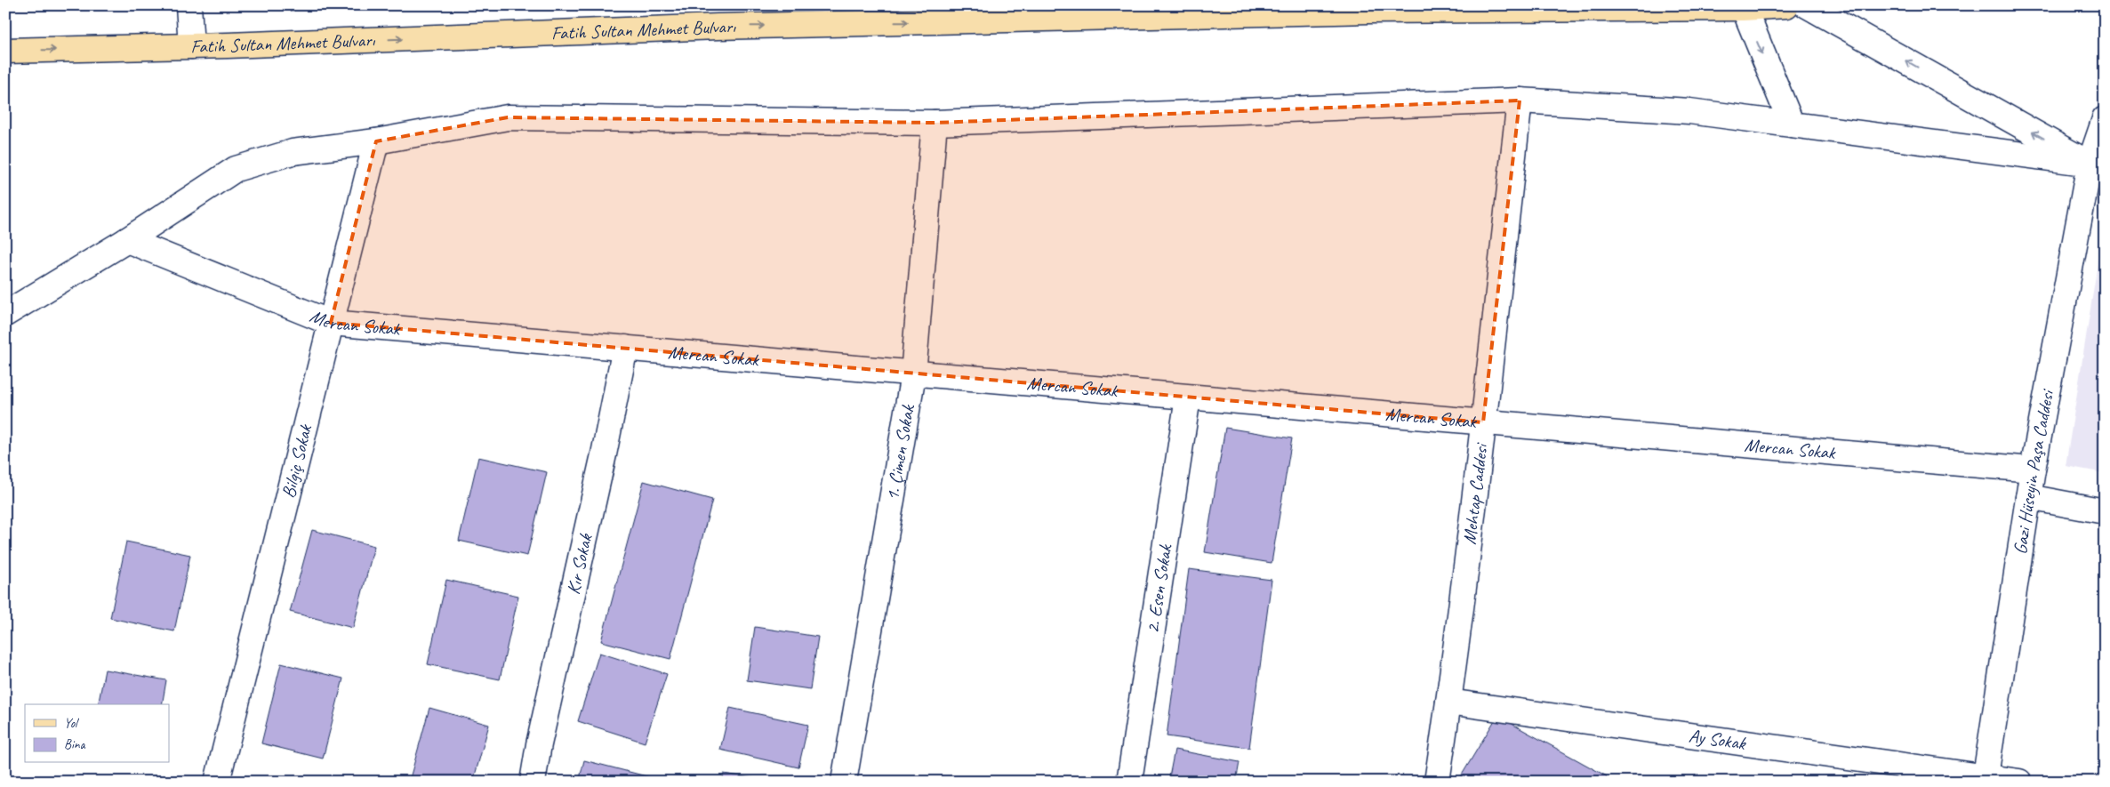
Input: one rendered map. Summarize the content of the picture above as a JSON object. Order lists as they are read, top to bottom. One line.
{"streets":{"main road":["Fatih Sultan Mehmet Bulvarı"],"street":["Mercan Sokak","1. Çimen Sokak","Bilgiç Sokak","Gazi Hüseyin Paşa Caddesi","Mehtap Caddesi","Kır Sokak","2. Esen Sokak","Ay Sokak"]},"crossings":[["Mercan Sokak","1. Çimen Sokak"],["Mercan Sokak","Bilgiç Sokak"],["Mercan Sokak","Gazi Hüseyin Paşa Caddesi"],["Mercan Sokak","Mehtap Caddesi"],["Mercan Sokak","Kır Sokak"],["Mercan Sokak","2. Esen Sokak"],["Gazi Hüseyin Paşa Caddesi","Ay Sokak"],["Mehtap Caddesi","Ay Sokak"]],"one_way":["Fatih Sultan Mehmet Bulvarı"],"legend":["Yol","Bina"]}
